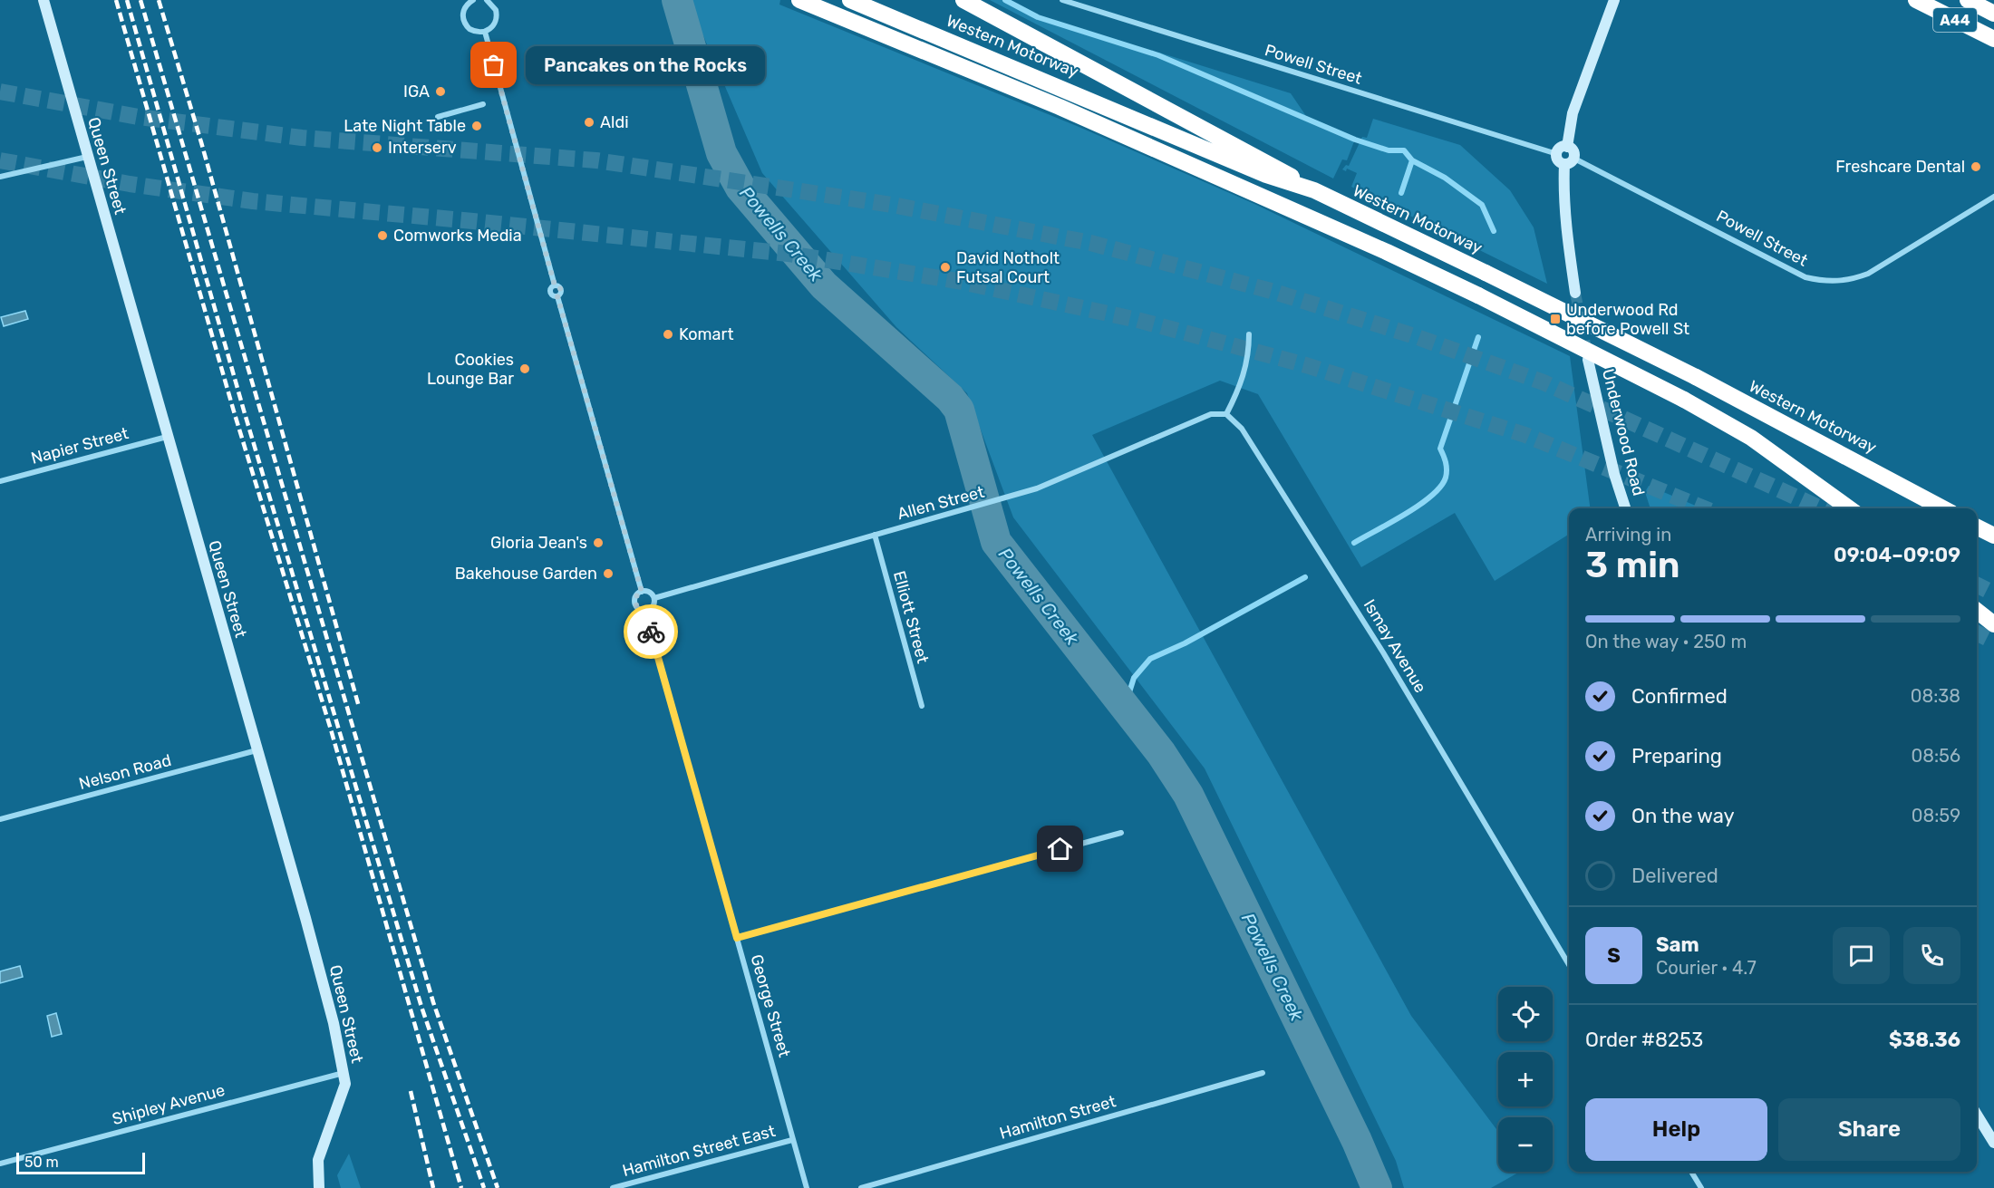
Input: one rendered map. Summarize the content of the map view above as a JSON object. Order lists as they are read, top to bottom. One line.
{"streets":{"highway":["A44","Western Motorway"],"street":["Powell Street","Queen Street","Underwood Road","Napier Street","Allen Street","Elliott Street","Ismay Avenue","Nelson Road","George Street","Shipley Avenue","Hamilton Street","Hamilton Street East"]},"crossings":[["Queen Street","Napier Street"],["Queen Street","Nelson Road"],["Queen Street","Shipley Avenue"],["Allen Street","Elliott Street"],["Allen Street","Ismay Avenue"],["Allen Street","George Street"],["George Street","Hamilton Street East"]],"water":["Powells Creek"],"places":{"other":["Pancakes on the Rocks","IGA","Aldi","Late Night Table","Interserv","Freshcare Dental","Comworks Media","David Notholt Futsal Court","Komart","Cookies Lounge Bar","Gloria Jean's","Bakehouse Garden"],"transit":["Underwood Rd before Powell St"]},"scale_bar":"50 m","page":{"bubble":"Pancakes on the Rocks","heading":["3 min","Arriving in","09:04–09:09"],"panel":["Sam","Courier · 4.7","Order #8253","$38.36"],"bar":"On the way · 250 m","list":[["Confirmed","08:38"],["Preparing","08:56"],["On the way","08:59"],"Delivered"],"round":"S","map_buttons":["+","−"],"buttons":["Help","Share"],"scale":"50 m"}}
